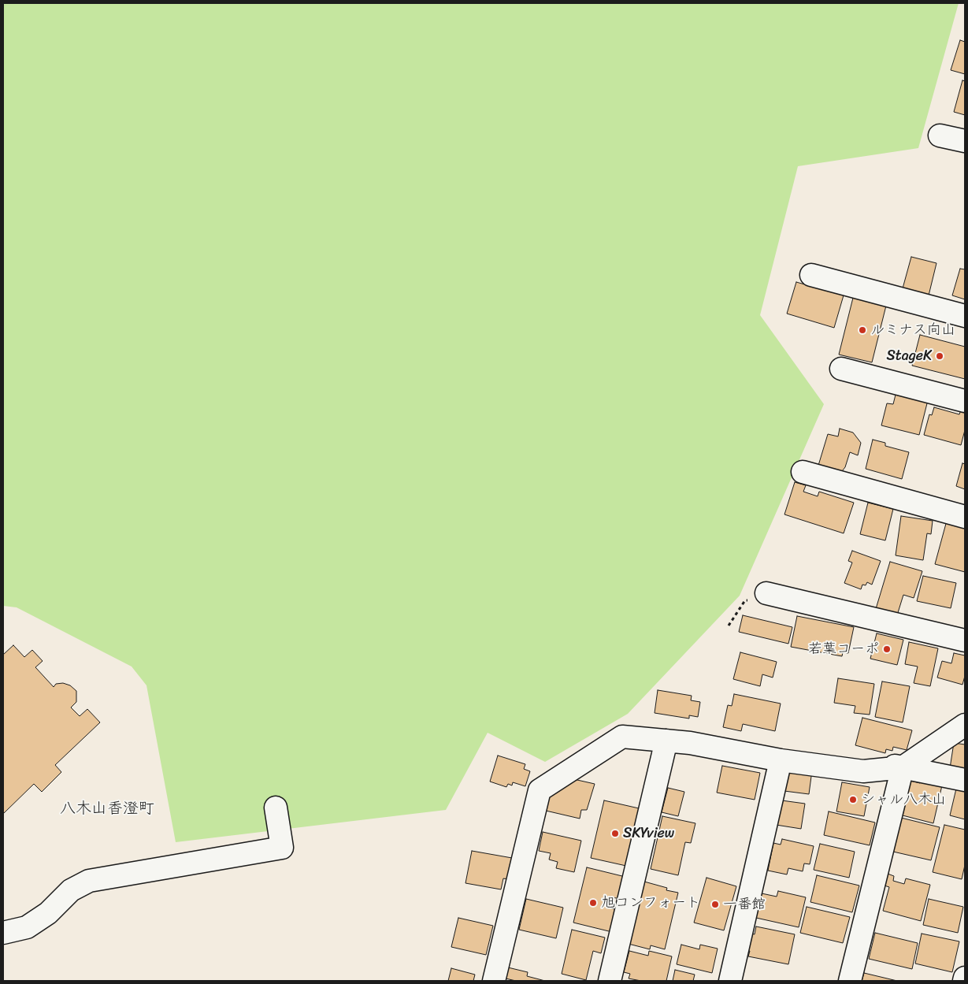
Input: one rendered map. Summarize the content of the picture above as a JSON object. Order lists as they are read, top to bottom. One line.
{"districts":["八木山香澄町"],"places":["ルミナス向山","StageK","若葉コーポ","シャル八木山","SKYview","旭コンフォート","一番館"]}
